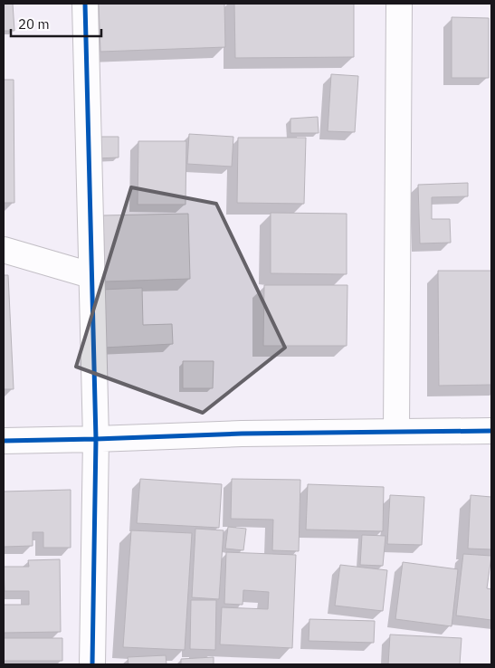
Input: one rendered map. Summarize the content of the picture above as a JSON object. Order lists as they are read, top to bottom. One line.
{"scale_bar":"20 m"}
